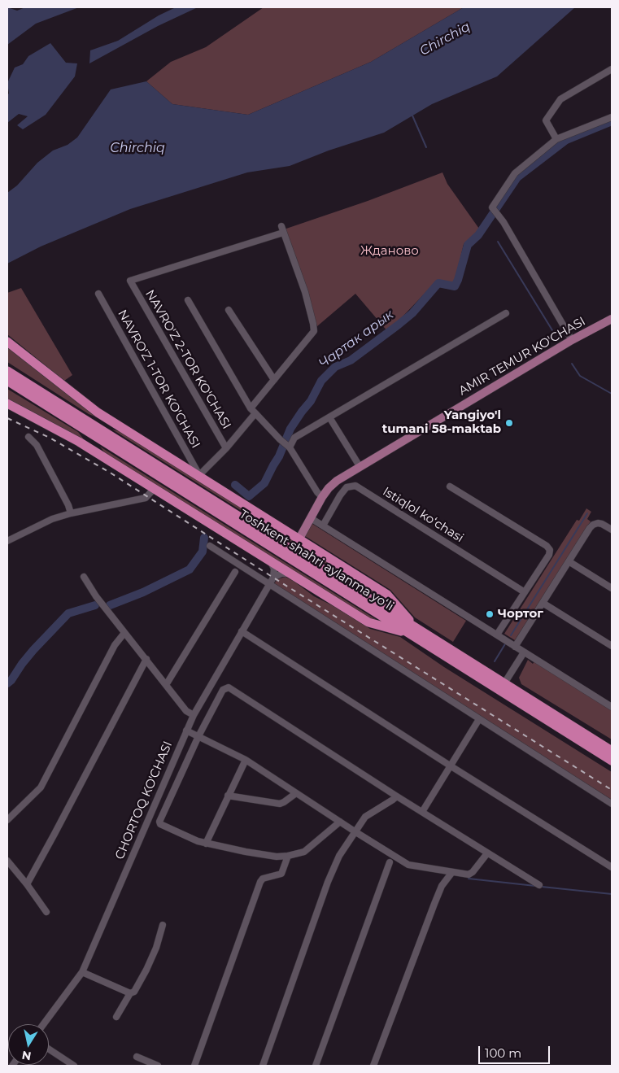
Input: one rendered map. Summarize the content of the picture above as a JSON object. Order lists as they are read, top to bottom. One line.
{"streets":{"highway":["Toshkent shahri aylanma yoʻli"],"main road":["AMIR TEMUR KO'CHASI"],"street":["NAVRO'Z 2-TOR KO'CHASI","NAVRO'Z 1-TOR KO'CHASI","Istiqlol koʻchasi","CHORTOQ KO'CHASI"]},"water":["Chirchiq","Чартак арык"],"parks":["Жданово"],"places":["Yangiyo'l tumani 58-maktab","Чортог"],"scale_bar":"100 m","north":"bottom"}
